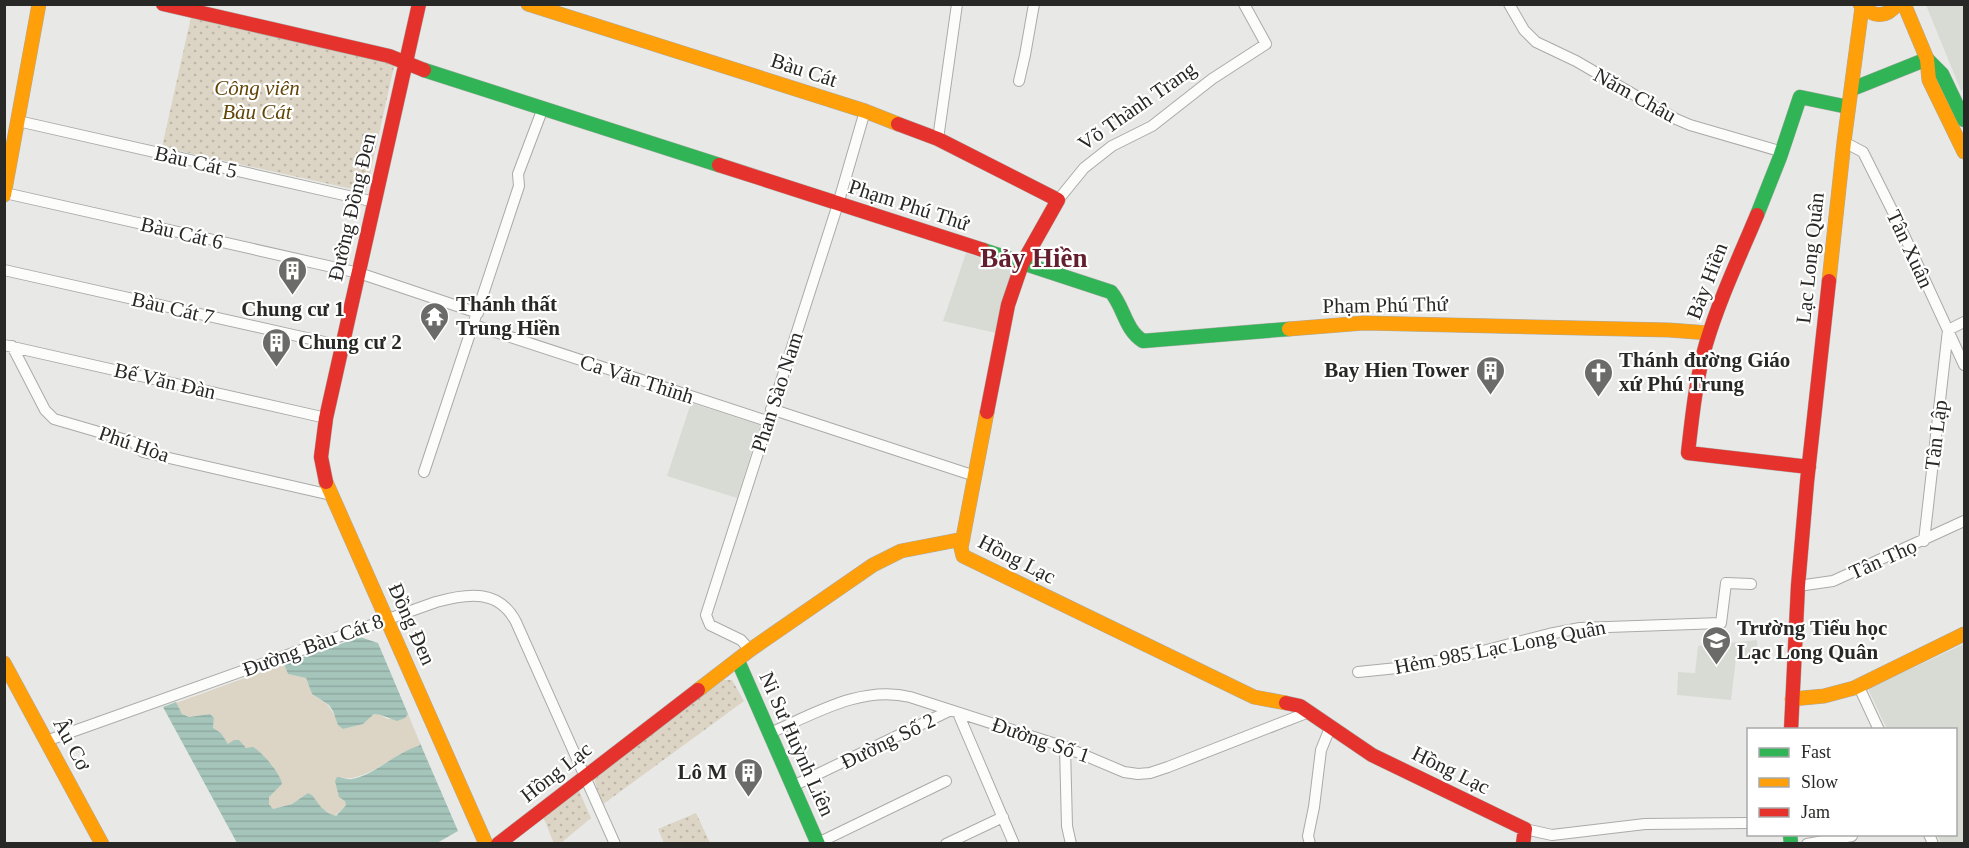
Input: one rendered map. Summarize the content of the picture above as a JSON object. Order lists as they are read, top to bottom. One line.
{"streets":{"street":["Bàu Cát","Năm Châu","Võ Thành Trang","Bàu Cát 5","Phạm Phú Thứ","Đường Đồng Đen","Bàu Cát 6","Tân Xuân","Lạc Long Quân","Bảy Hiền","Bàu Cát 7","Ca Văn Thỉnh","Bế Văn Đàn","Phan Sào Nam","Tân Lập","Phú Hòa","Hồng Lạc","Tân Thọ","Đồng Đen","Đường Bàu Cát 8","Hẻm 985 Lạc Long Quân","Đường Số 1","Đường Số 2","Âu Cơ","Ni Sư Huỳnh Liên"]},"crossings":[["Bàu Cát","Võ Thành Trang"],["Bàu Cát","Phan Sào Nam"],["Năm Châu","Bảy Hiền"],["Võ Thành Trang","Phạm Phú Thứ"],["Võ Thành Trang","Hồng Lạc"],["Bàu Cát 5","Đường Đồng Đen"],["Phạm Phú Thứ","Đường Đồng Đen"],["Phạm Phú Thứ","Bảy Hiền"],["Phạm Phú Thứ","Phan Sào Nam"],["Đường Đồng Đen","Bàu Cát 6"],["Đường Đồng Đen","Bàu Cát 7"],["Đường Đồng Đen","Bế Văn Đàn"],["Đường Đồng Đen","Đồng Đen"],["Tân Xuân","Lạc Long Quân"],["Tân Xuân","Tân Lập"],["Lạc Long Quân","Bảy Hiền"],["Lạc Long Quân","Tân Thọ"],["Ca Văn Thỉnh","Phan Sào Nam"],["Bế Văn Đàn","Phú Hòa"],["Bế Văn Đàn","Đồng Đen"],["Phan Sào Nam","Hồng Lạc"],["Tân Lập","Tân Thọ"],["Phú Hòa","Đồng Đen"],["Hồng Lạc","Đường Bàu Cát 8"],["Hồng Lạc","Đường Số 1"],["Hồng Lạc","Ni Sư Huỳnh Liên"],["Đồng Đen","Đường Bàu Cát 8"],["Đường Bàu Cát 8","Âu Cơ"],["Đường Số 1","Đường Số 2"],["Đường Số 1","Ni Sư Huỳnh Liên"],["Đường Số 2","Ni Sư Huỳnh Liên"]],"districts":["Bảy Hiền"],"parks":["Công viên Bàu Cát"],"places":{"building":["Chung cư 1","Chung cư 2","Bay Hien Tower","Lô M"],"temple":["Thánh thất Trung Hiền"],"church":["Thánh đường Giáo xứ Phú Trung"],"school or university":["Trường Tiểu học Lạc Long Quân"]},"legend":["Fast","Slow","Jam"]}
